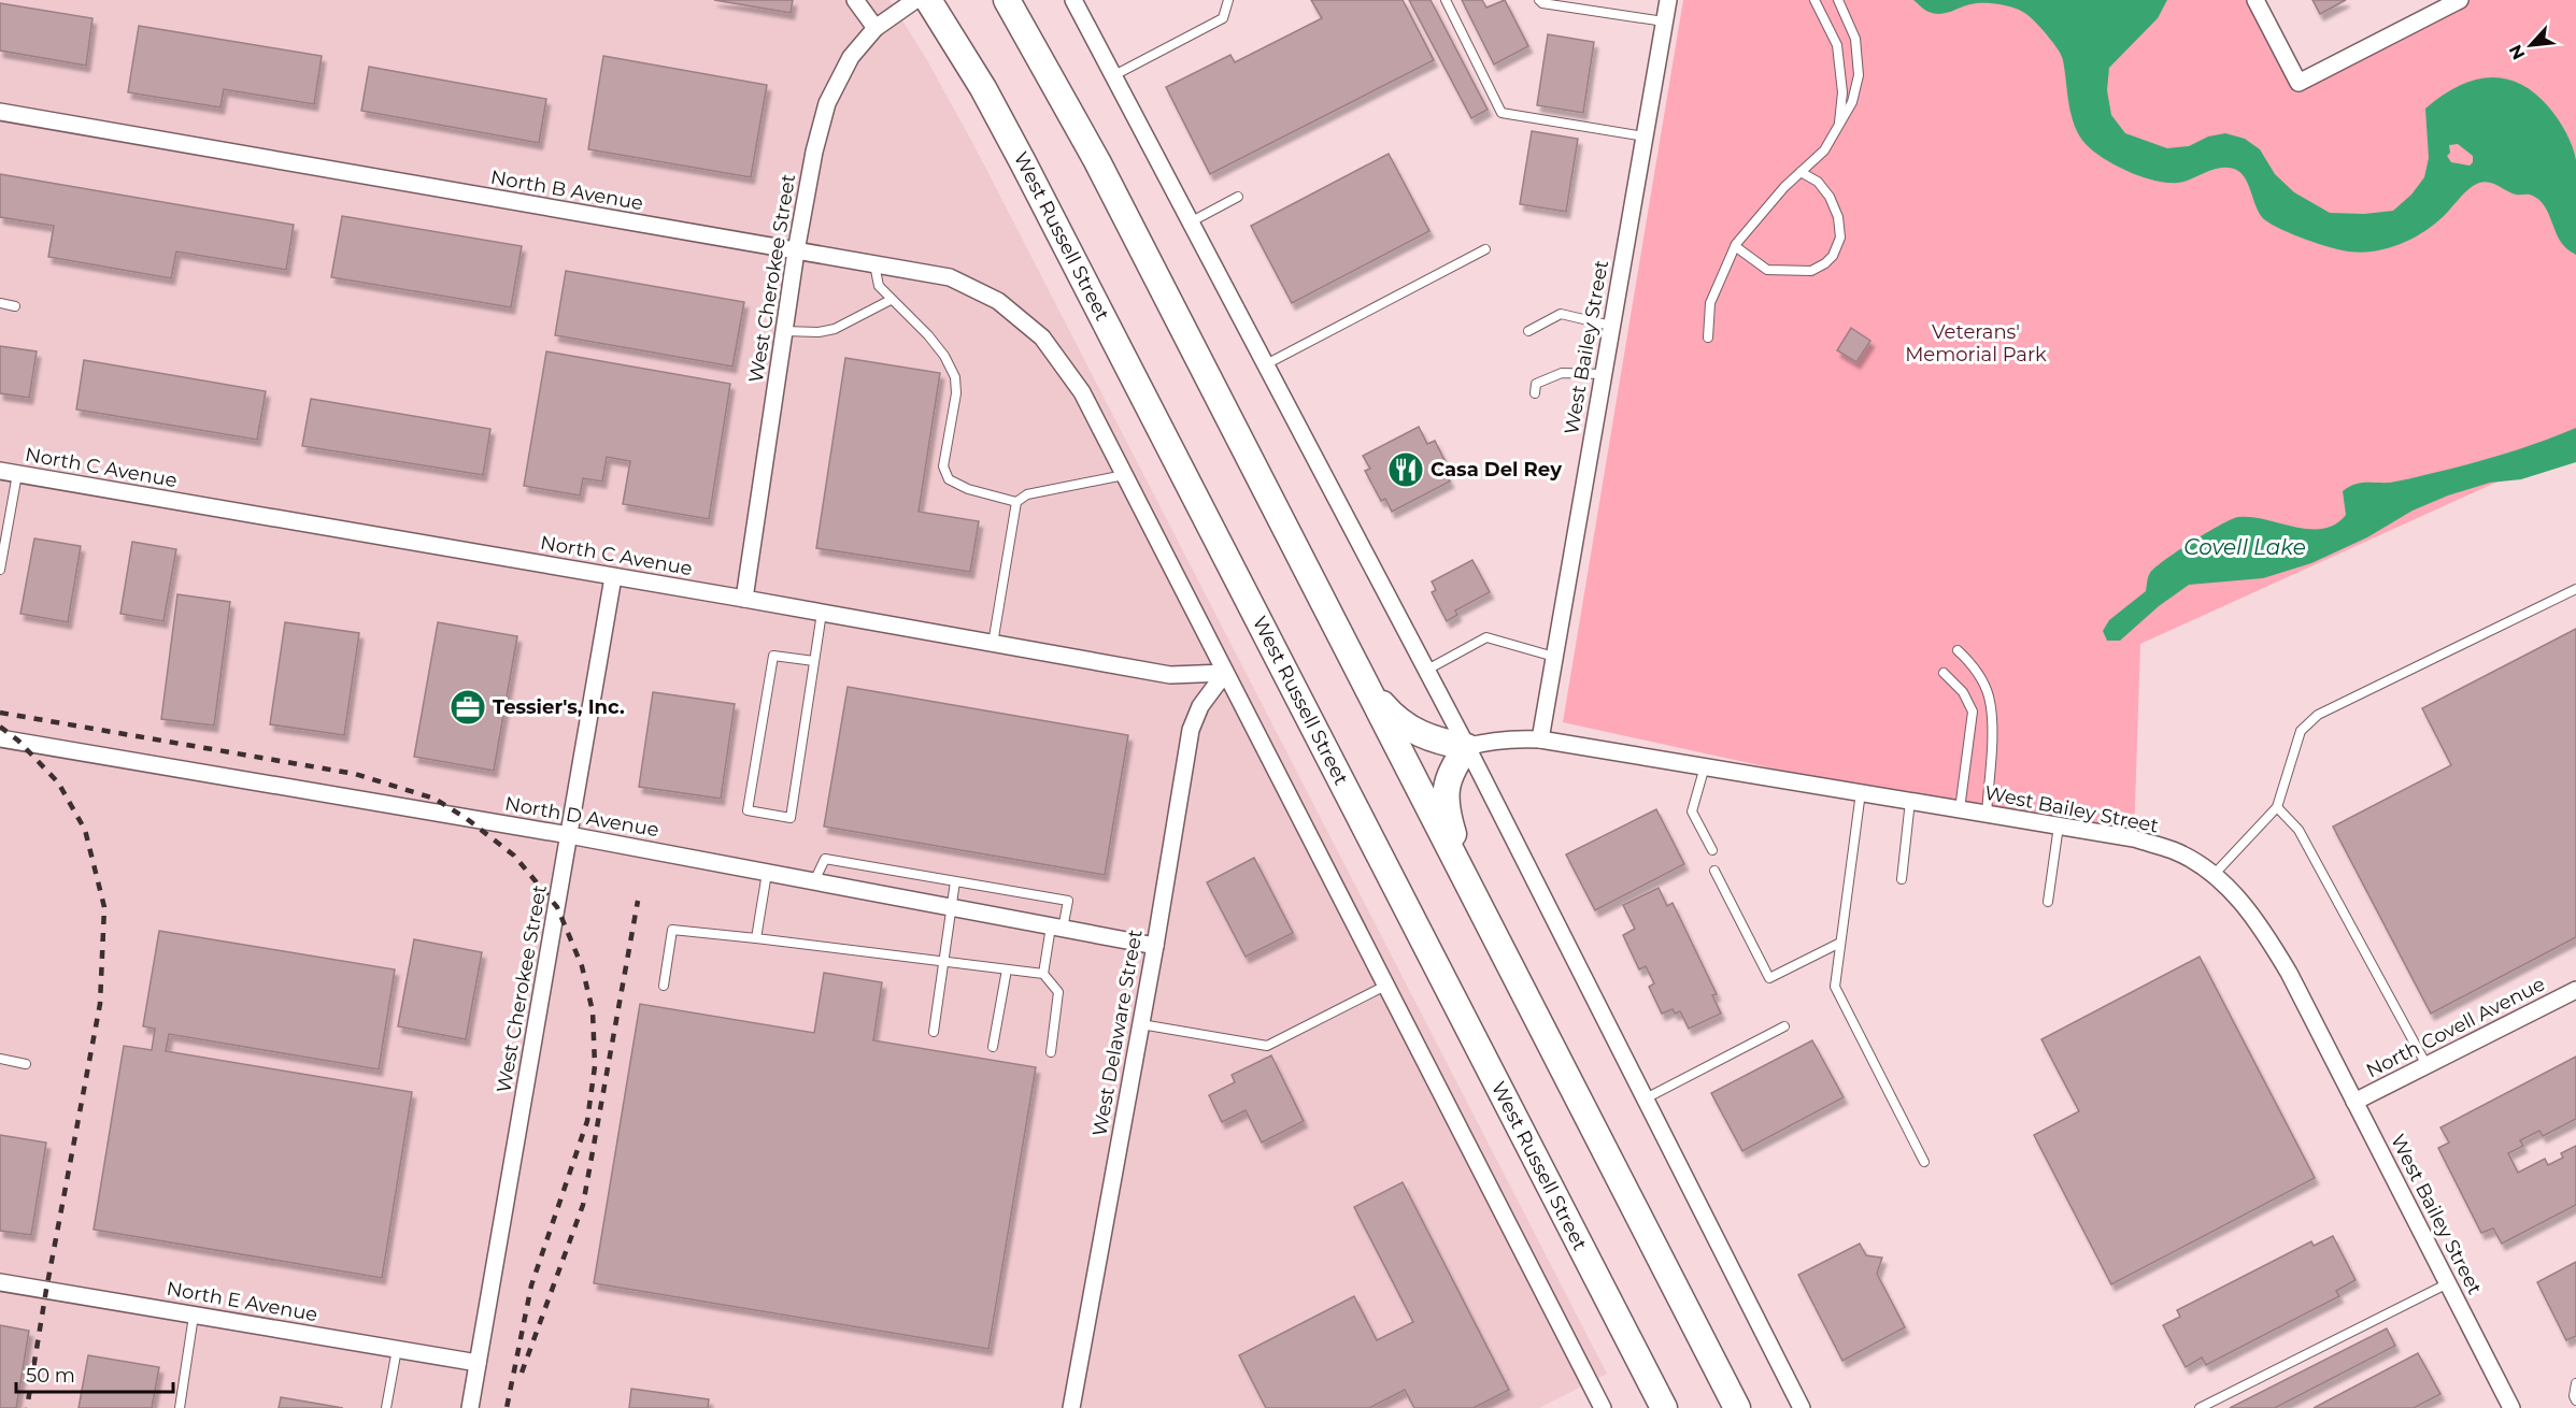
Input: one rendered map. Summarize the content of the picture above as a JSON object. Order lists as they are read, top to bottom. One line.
{"streets":{"highway":["West Russell Street"],"street":["North B Avenue","West Cherokee Street","West Bailey Street","North C Avenue","North D Avenue","North Covell Avenue","West Delaware Street","North E Avenue"]},"crossings":[["North B Avenue","West Cherokee Street"],["West Cherokee Street","North C Avenue"],["West Cherokee Street","North D Avenue"],["West Cherokee Street","North E Avenue"],["West Bailey Street","North Covell Avenue"],["North C Avenue","West Delaware Street"],["North D Avenue","West Delaware Street"]],"water":["Covell Lake"],"parks":["Veterans' Memorial Park"],"places":{"restaurant":["Casa Del Rey"],"office":["Tessier's, Inc."]},"scale_bar":"50 m","north":"bottom left"}
